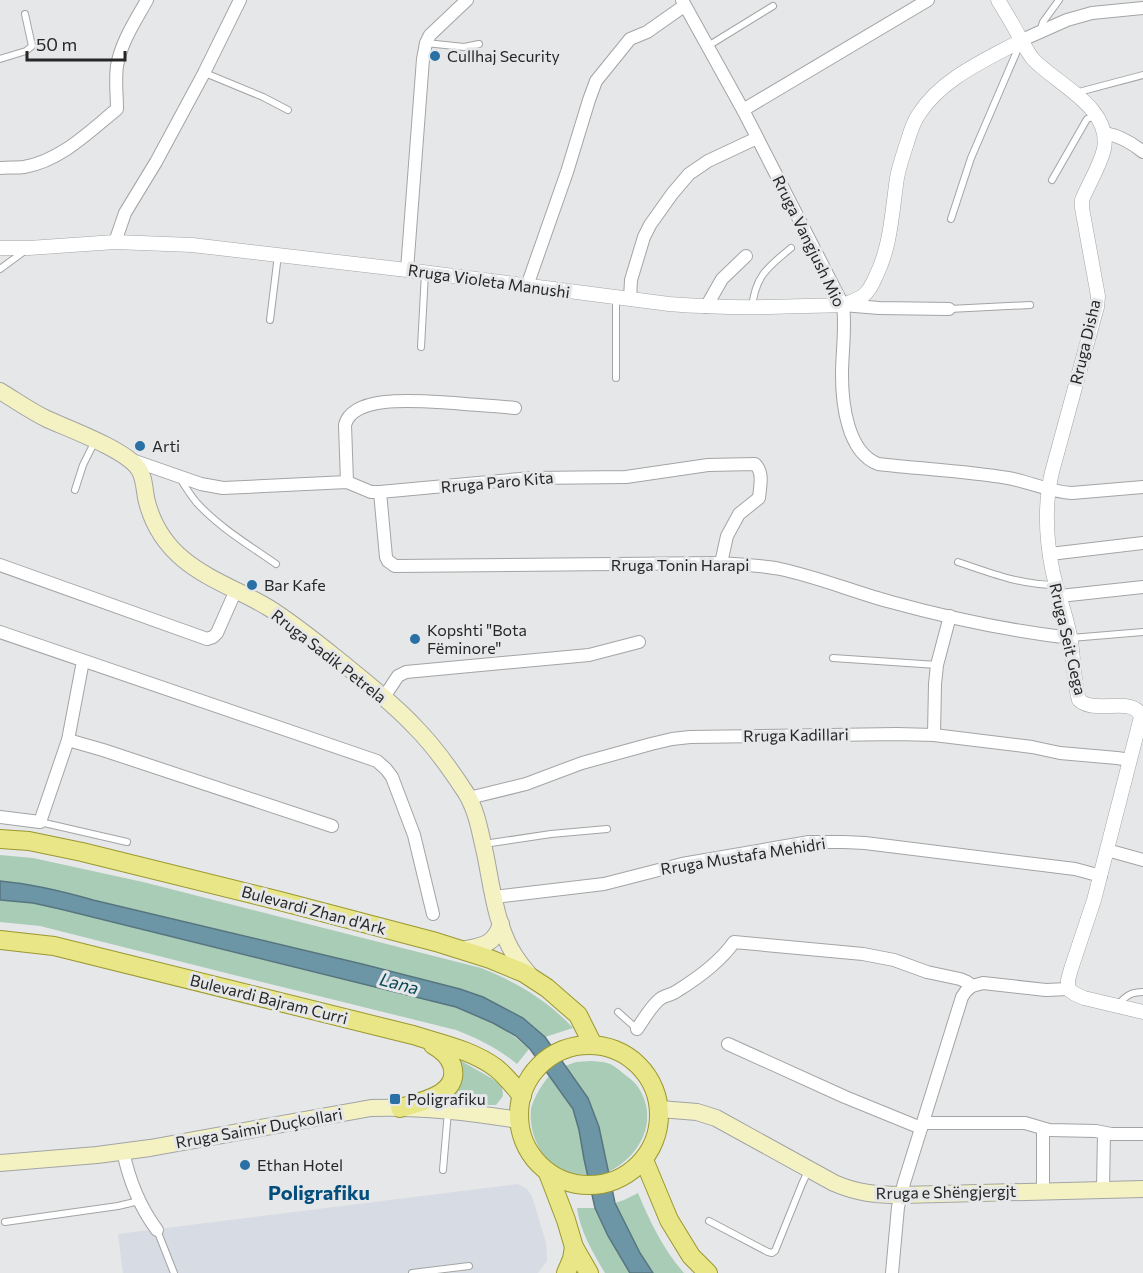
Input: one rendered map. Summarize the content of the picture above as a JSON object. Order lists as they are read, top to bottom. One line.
{"streets":{"main road":["Rruga Sadik Petrela","Bulevardi Zhan d'Ark","Bulevardi Bajram Curri","Rruga Saimir Duçkollari","Rruga e Shëngjergjt"],"street":["Rruga Vangjush Mio","Rruga Violeta Manushi","Rruga Disha","Rruga Paro Kita","Rruga Tonin Harapi","Rruga Seit Gega","Rruga Kadillari","Rruga Mustafa Mehidri"]},"crossings":[["Rruga Vangjush Mio","Rruga Violeta Manushi"],["Rruga Vangjush Mio","Rruga Disha"],["Rruga Disha","Rruga Seit Gega"],["Rruga Paro Kita","Rruga Tonin Harapi"],["Rruga Paro Kita","Rruga Sadik Petrela"],["Rruga Tonin Harapi","Rruga Seit Gega"],["Rruga Seit Gega","Rruga Kadillari"],["Rruga Seit Gega","Rruga Mustafa Mehidri"],["Rruga Sadik Petrela","Rruga Kadillari"],["Rruga Sadik Petrela","Rruga Mustafa Mehidri"],["Rruga Sadik Petrela","Bulevardi Zhan d'Ark"],["Bulevardi Zhan d'Ark","Bulevardi Bajram Curri"],["Bulevardi Zhan d'Ark","Rruga Saimir Duçkollari"],["Bulevardi Zhan d'Ark","Rruga e Shëngjergjt"],["Bulevardi Bajram Curri","Rruga Saimir Duçkollari"],["Bulevardi Bajram Curri","Rruga e Shëngjergjt"],["Rruga Saimir Duçkollari","Rruga e Shëngjergjt"]],"districts":["Poligrafiku"],"water":["Lana"],"places":{"other":["Cullhaj Security","Arti","Bar Kafe","Kopshti \"Bota Fëminore\"","Ethan Hotel"],"transit":["Poligrafiku"]},"scale_bar":"50 m"}
